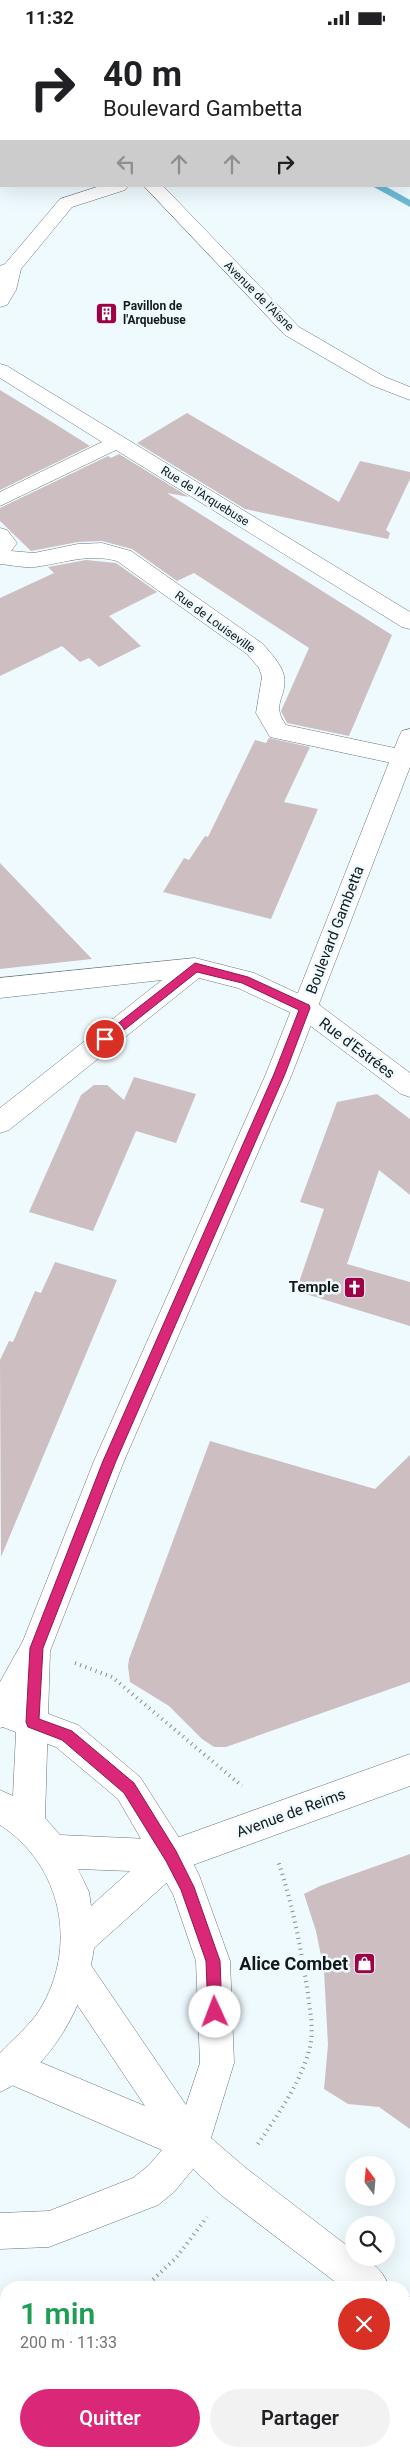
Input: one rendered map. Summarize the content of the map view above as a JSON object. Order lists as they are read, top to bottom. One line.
{"streets":{"main road":["Avenue de l'Aisne","Rue de l'Arquebuse","Rue de Louiseville","Boulevard Gambetta","Rue d'Estrées","Avenue de Reims"]},"crossings":[["Rue de Louiseville","Boulevard Gambetta"],["Boulevard Gambetta","Rue d'Estrées"]],"places":{"building":["Pavillon de l'Arquebuse"],"church":["Temple"],"shop":["Alice Combet"]},"north":"top","page":{"status":"11:32","turn":["40 m","Boulevard Gambetta"],"heading":["1 min","200 m · 11:33"],"buttons":["Quitter","Partager"]}}
